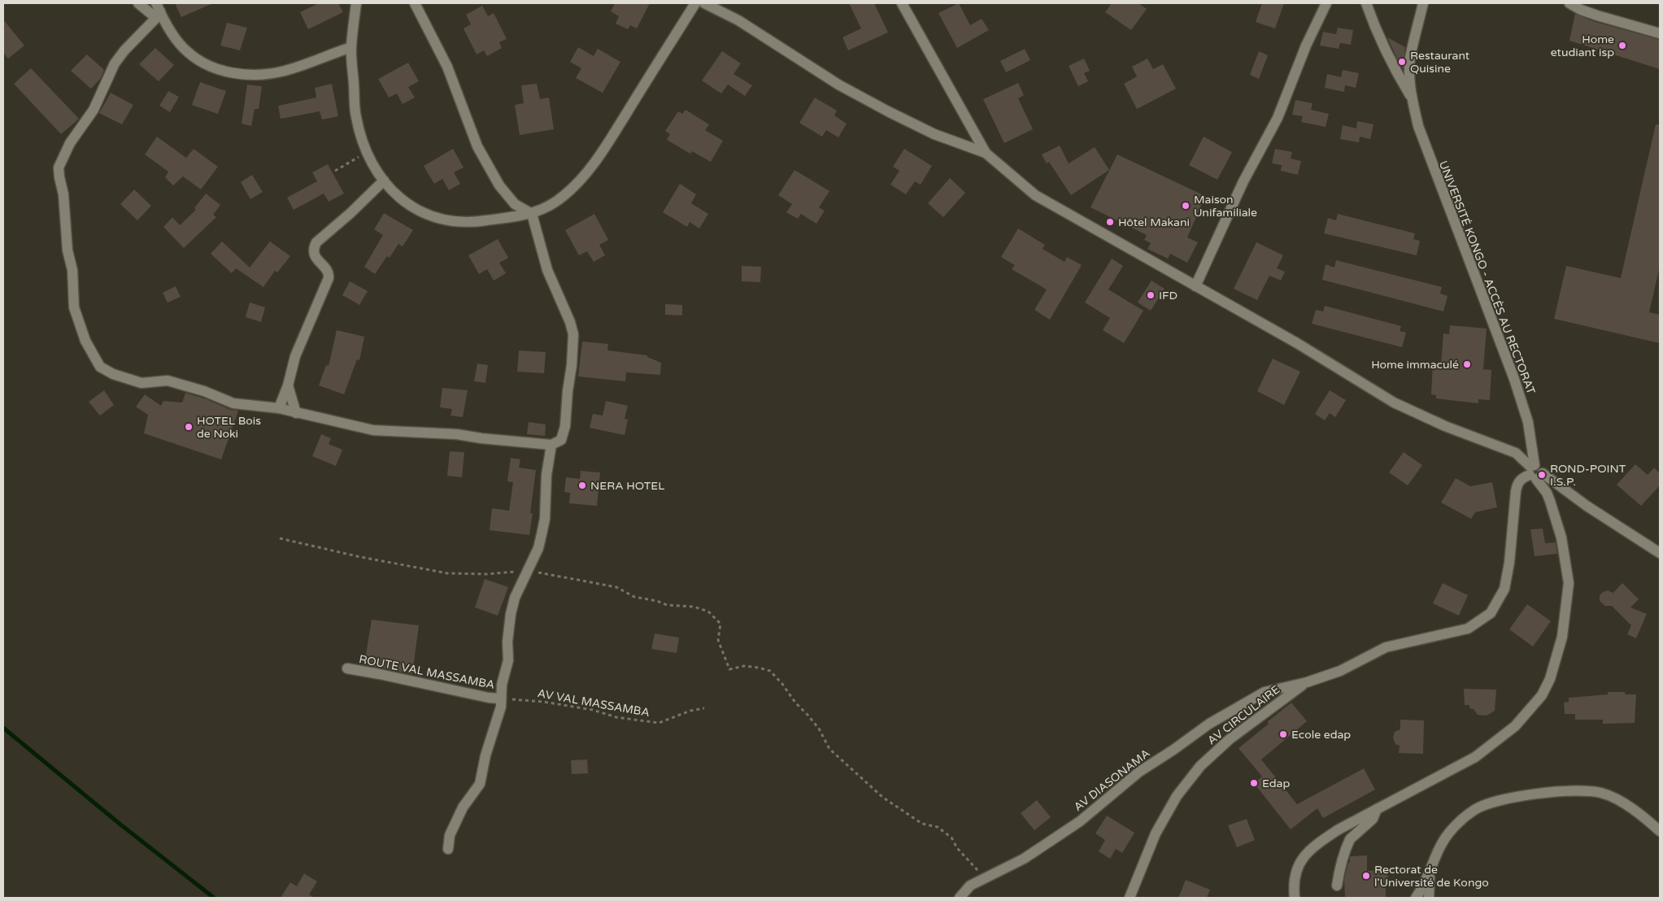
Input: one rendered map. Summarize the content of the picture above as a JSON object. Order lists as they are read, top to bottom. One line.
{"streets":{"street":["UNIVERSITÉ KONGO - ACCÈS AU RECTORAT","ROUTE VAL MASSAMBA","AV CIRCULAIRE","AV DIASONAMA"],"path":["AV VAL MASSAMBA"]},"crossings":[["ROUTE VAL MASSAMBA","AV VAL MASSAMBA"],["AV CIRCULAIRE","AV DIASONAMA"]],"places":["Home etudiant isp","Restaurant Quisine","Maison Unifamiliale","Hôtel Makani","IFD","Home immaculé","HOTEL Bois de Noki","ROND-POINT I.S.P.","NERA HOTEL","Ecole edap","Edap","Rectorat de l'Université de Kongo"]}
